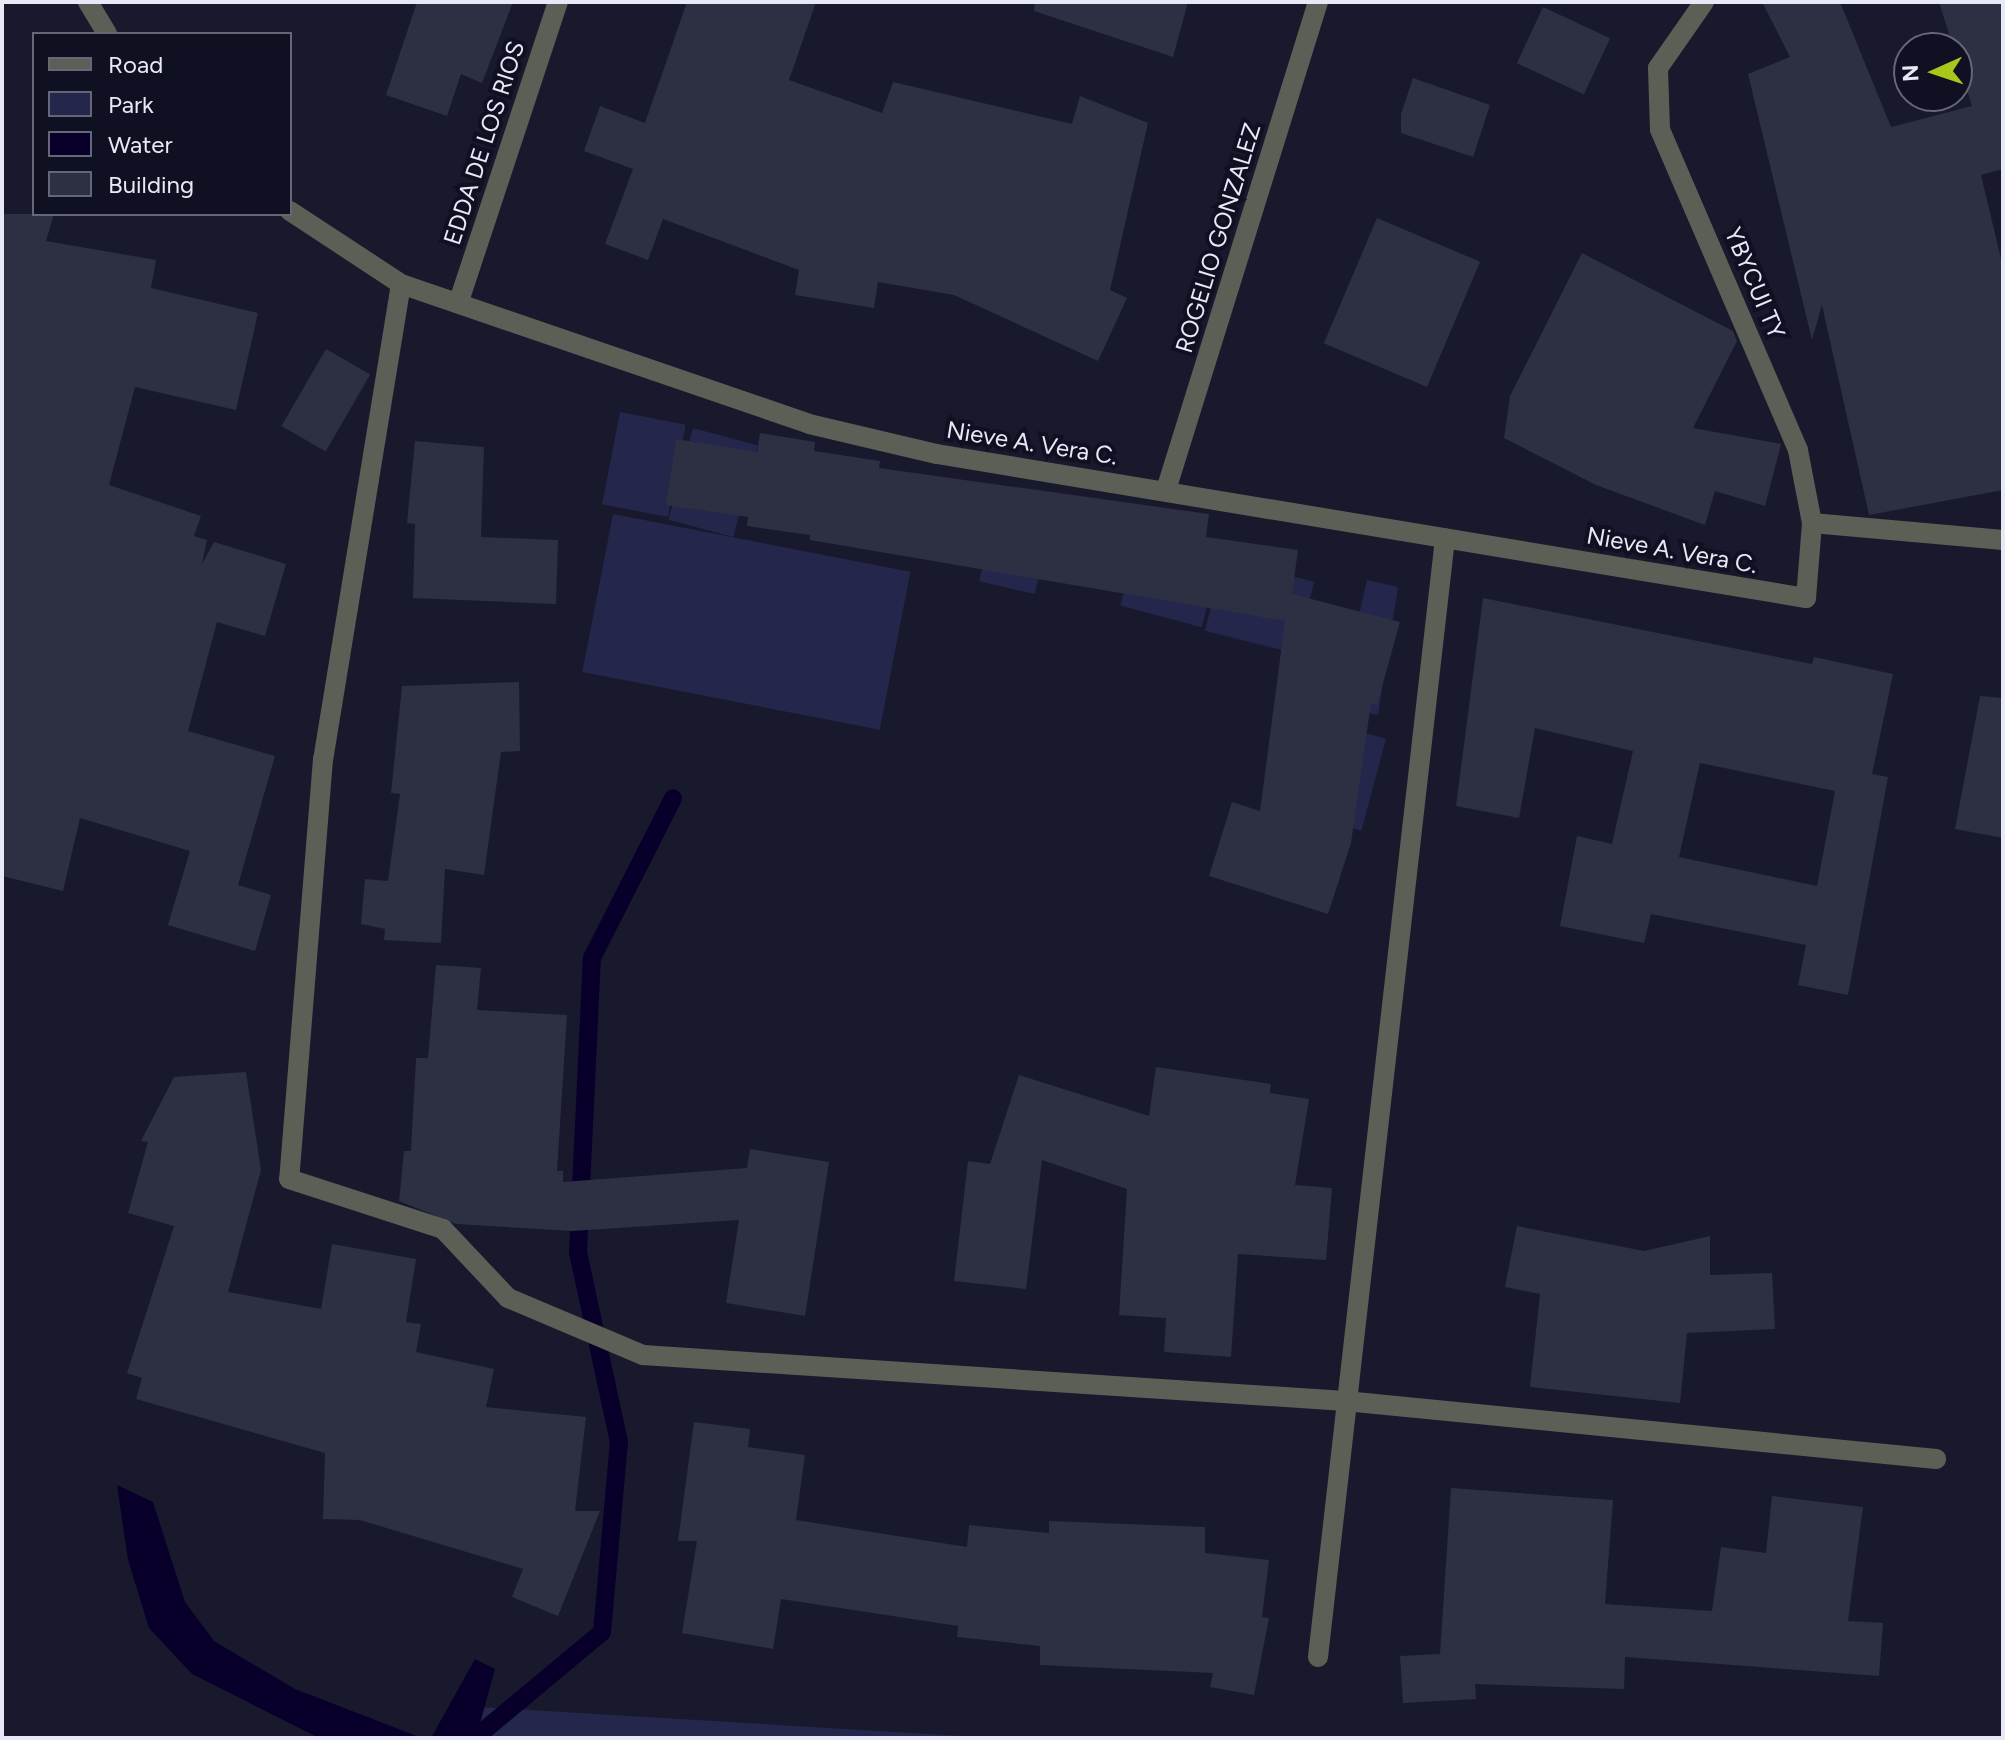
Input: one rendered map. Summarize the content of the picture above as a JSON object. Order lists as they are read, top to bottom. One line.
{"streets":{"street":["EDDA DE LOS RIOS","ROGELIO GONZALEZ","YBYCUI TY","Nieve A. Vera C."]},"crossings":[["EDDA DE LOS RIOS","Nieve A. Vera C."],["ROGELIO GONZALEZ","Nieve A. Vera C."],["YBYCUI TY","Nieve A. Vera C."]],"legend":["Road","Park","Water","Building"],"north":"left"}
